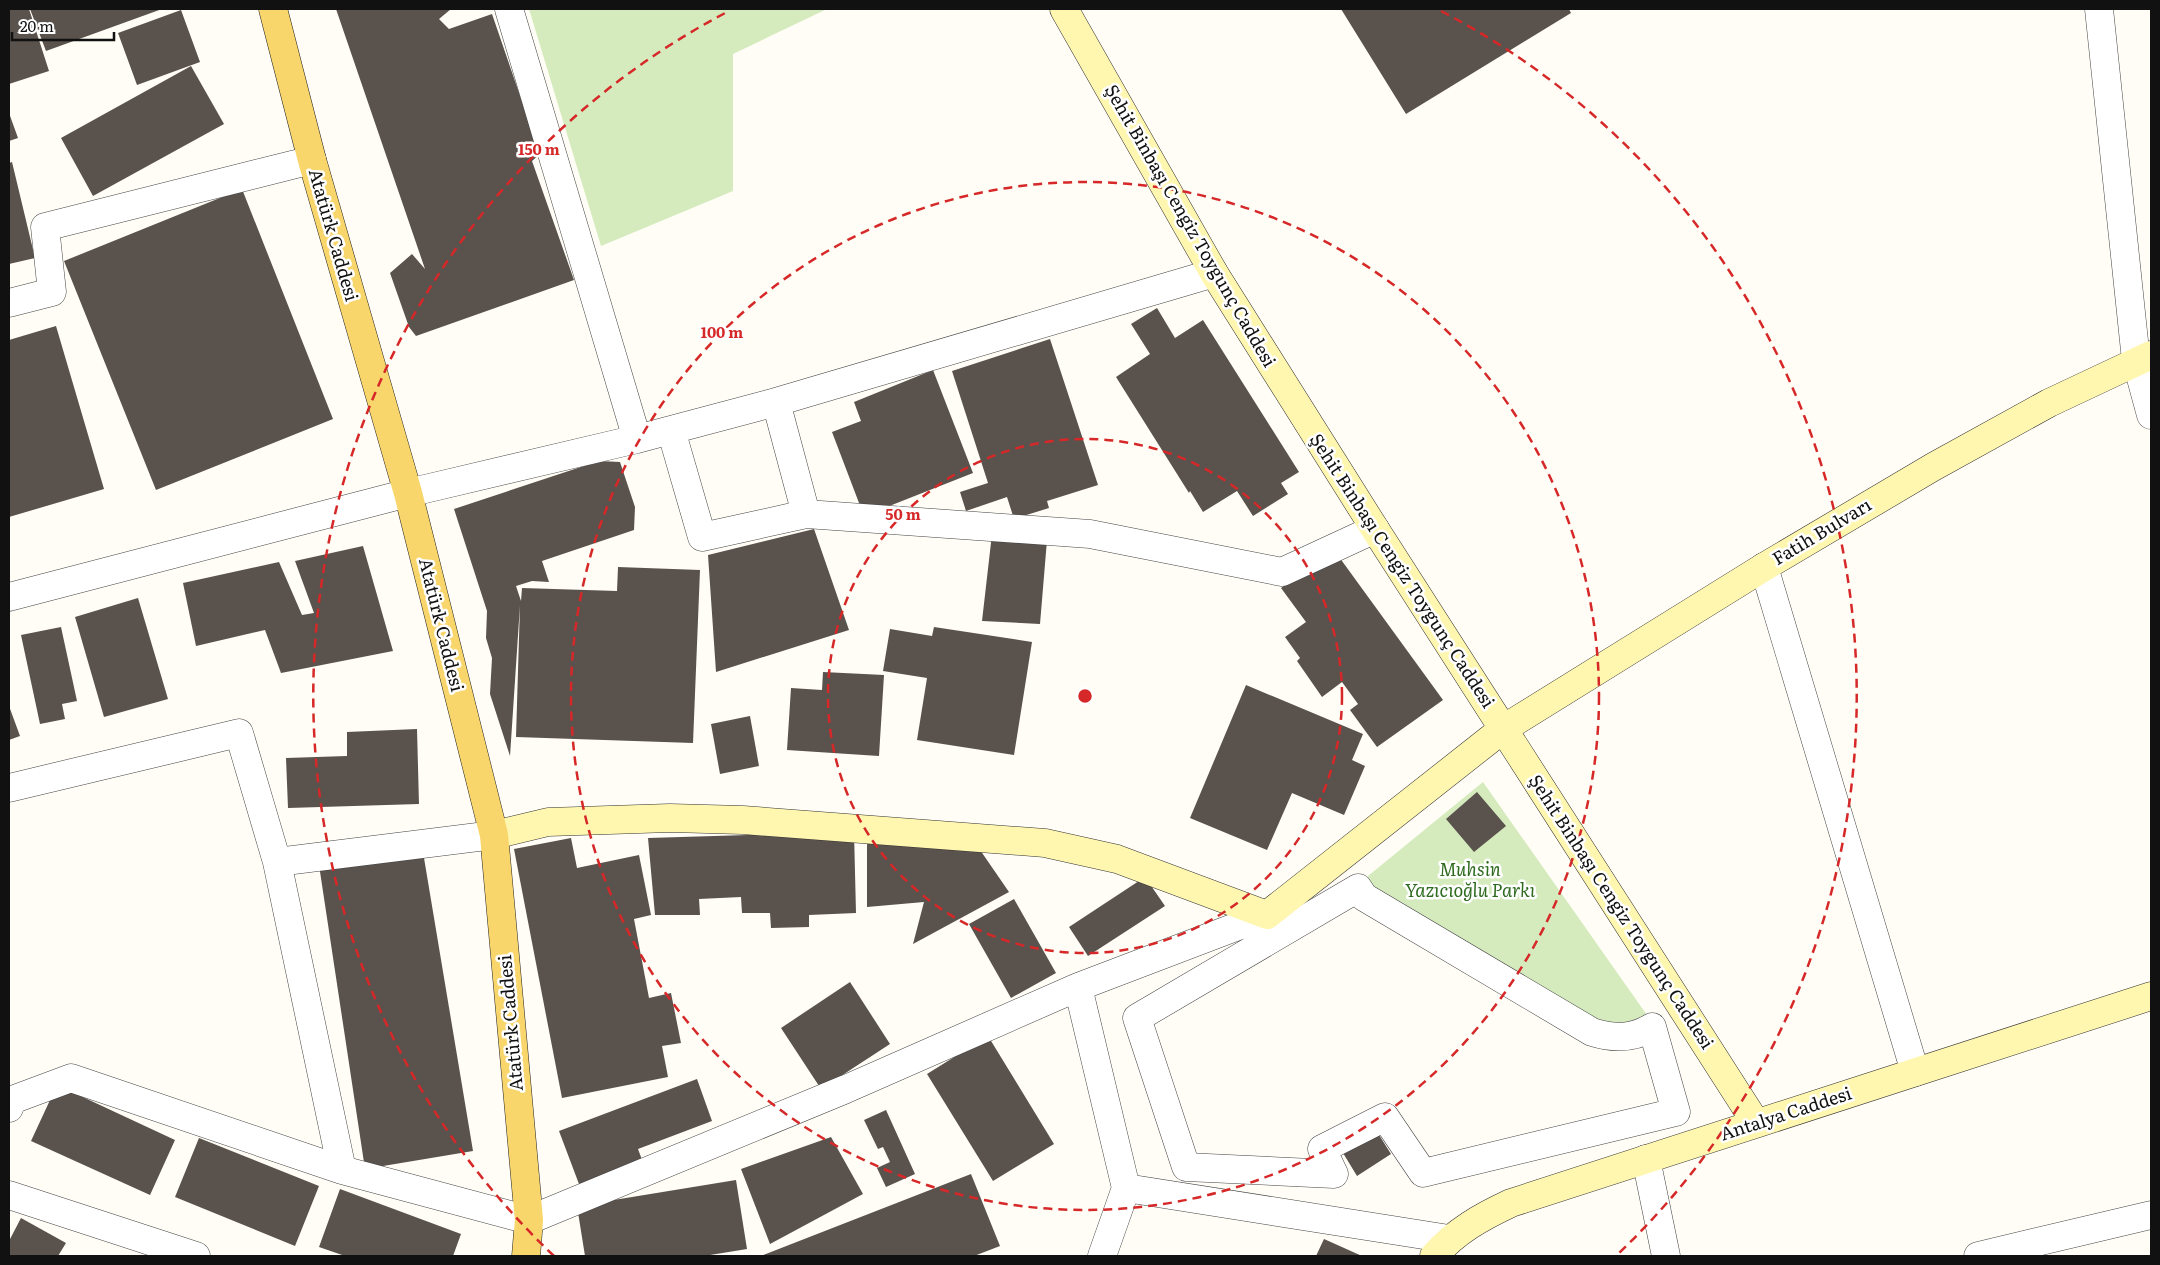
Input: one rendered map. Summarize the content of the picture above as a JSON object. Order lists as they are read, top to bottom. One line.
{"streets":{"main road":["Şehit Binbaşı Cengiz Toygunç Caddesi","Atatürk Caddesi","Fatih Bulvarı","Antalya Caddesi"]},"crossings":[["Şehit Binbaşı Cengiz Toygunç Caddesi","Fatih Bulvarı"],["Şehit Binbaşı Cengiz Toygunç Caddesi","Antalya Caddesi"]],"parks":["Muhsin Yazıcıoğlu Parkı"],"scale_bar":"20 m","rings":["150 m","100 m","50 m"]}
